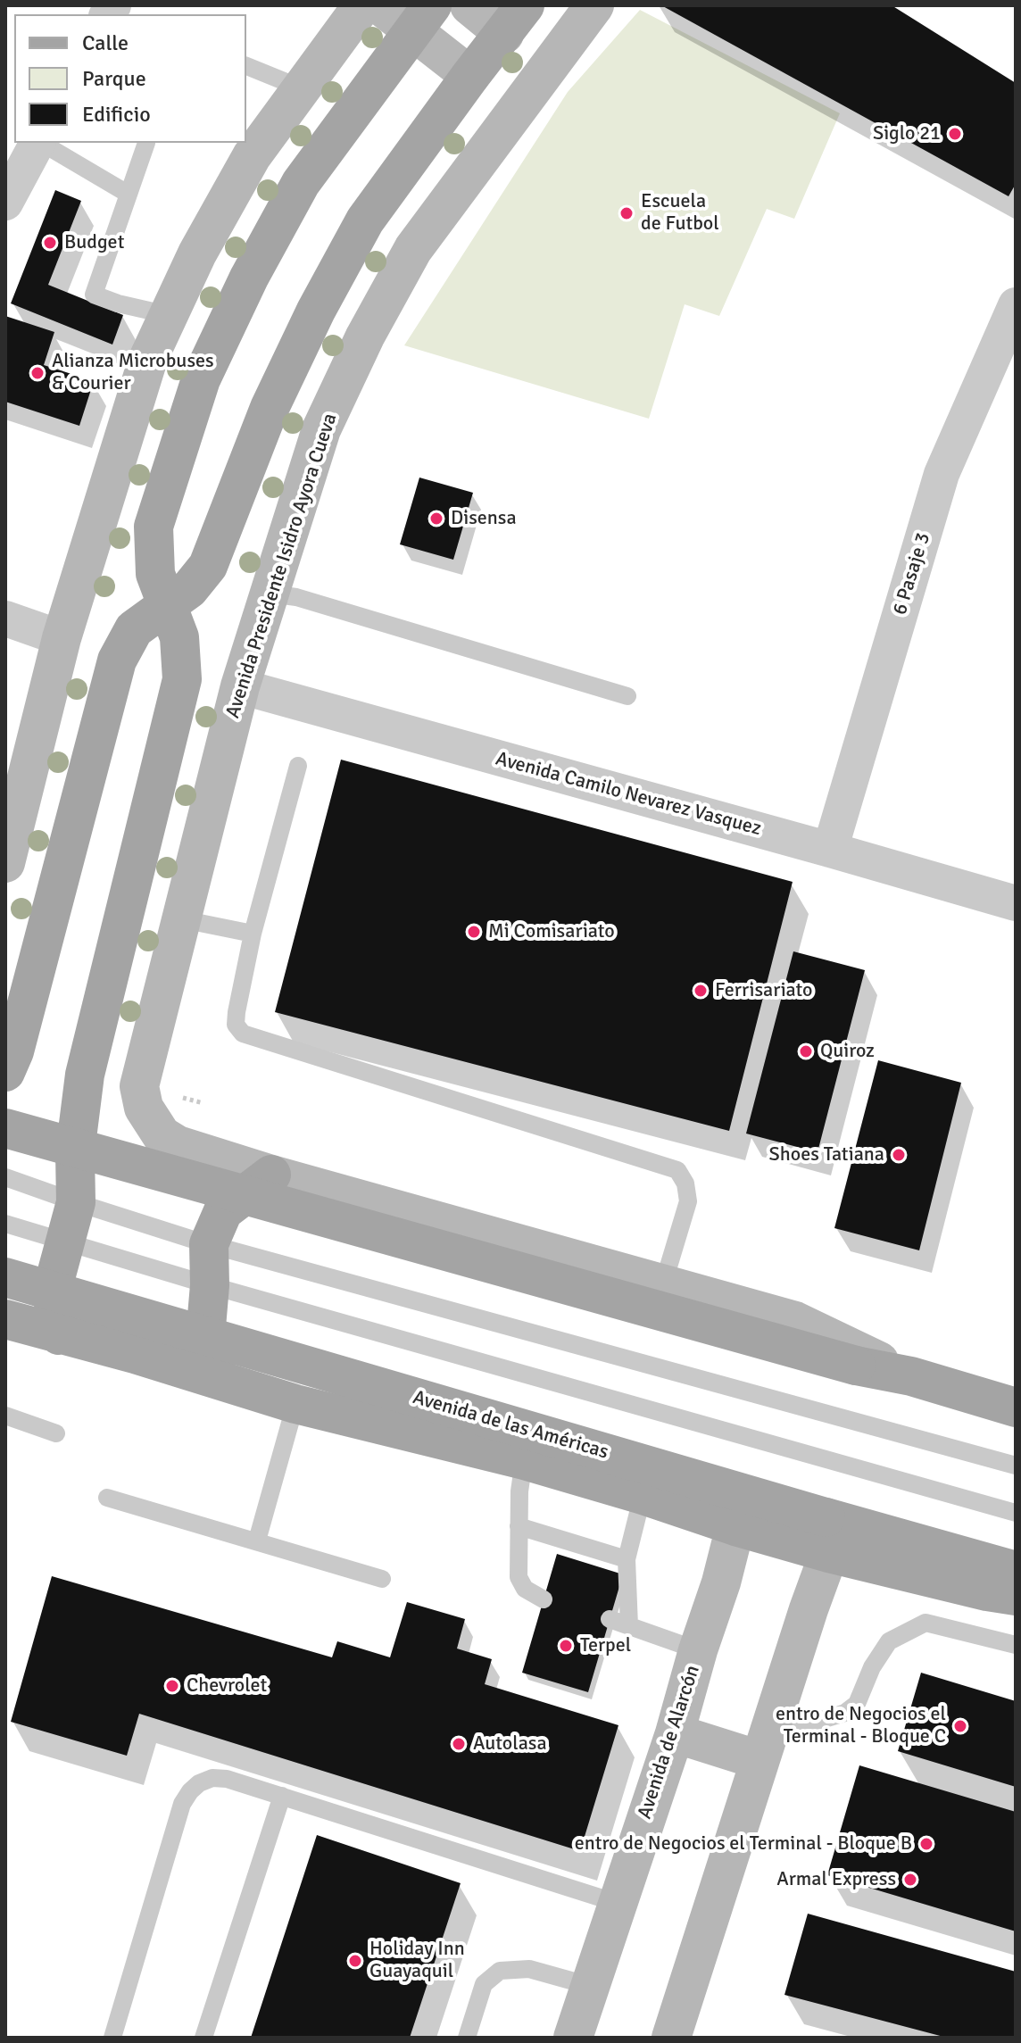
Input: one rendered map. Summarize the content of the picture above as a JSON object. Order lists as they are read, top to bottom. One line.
{"streets":{"main road":["Avenida Presidente Isidro Ayora Cueva","Avenida de las Américas","Avenida de Alarcón"],"street":["6 Pasaje 3","Avenida Camilo Nevarez Vasquez"]},"crossings":[["Avenida Presidente Isidro Ayora Cueva","Avenida Camilo Nevarez Vasquez"],["6 Pasaje 3","Avenida Camilo Nevarez Vasquez"]],"places":["Siglo 21","Escuela de Futbol","Budget","Alianza Microbuses & Courier","Disensa","Mi Comisariato","Ferrisariato","Quiroz","Shoes Tatiana","Terpel","Chevrolet","entro de Negocios el Terminal - Bloque C","Autolasa","entro de Negocios el Terminal - Bloque B","Armal Express","Holiday Inn Guayaquil"],"legend":["Calle","Parque","Edificio"]}
